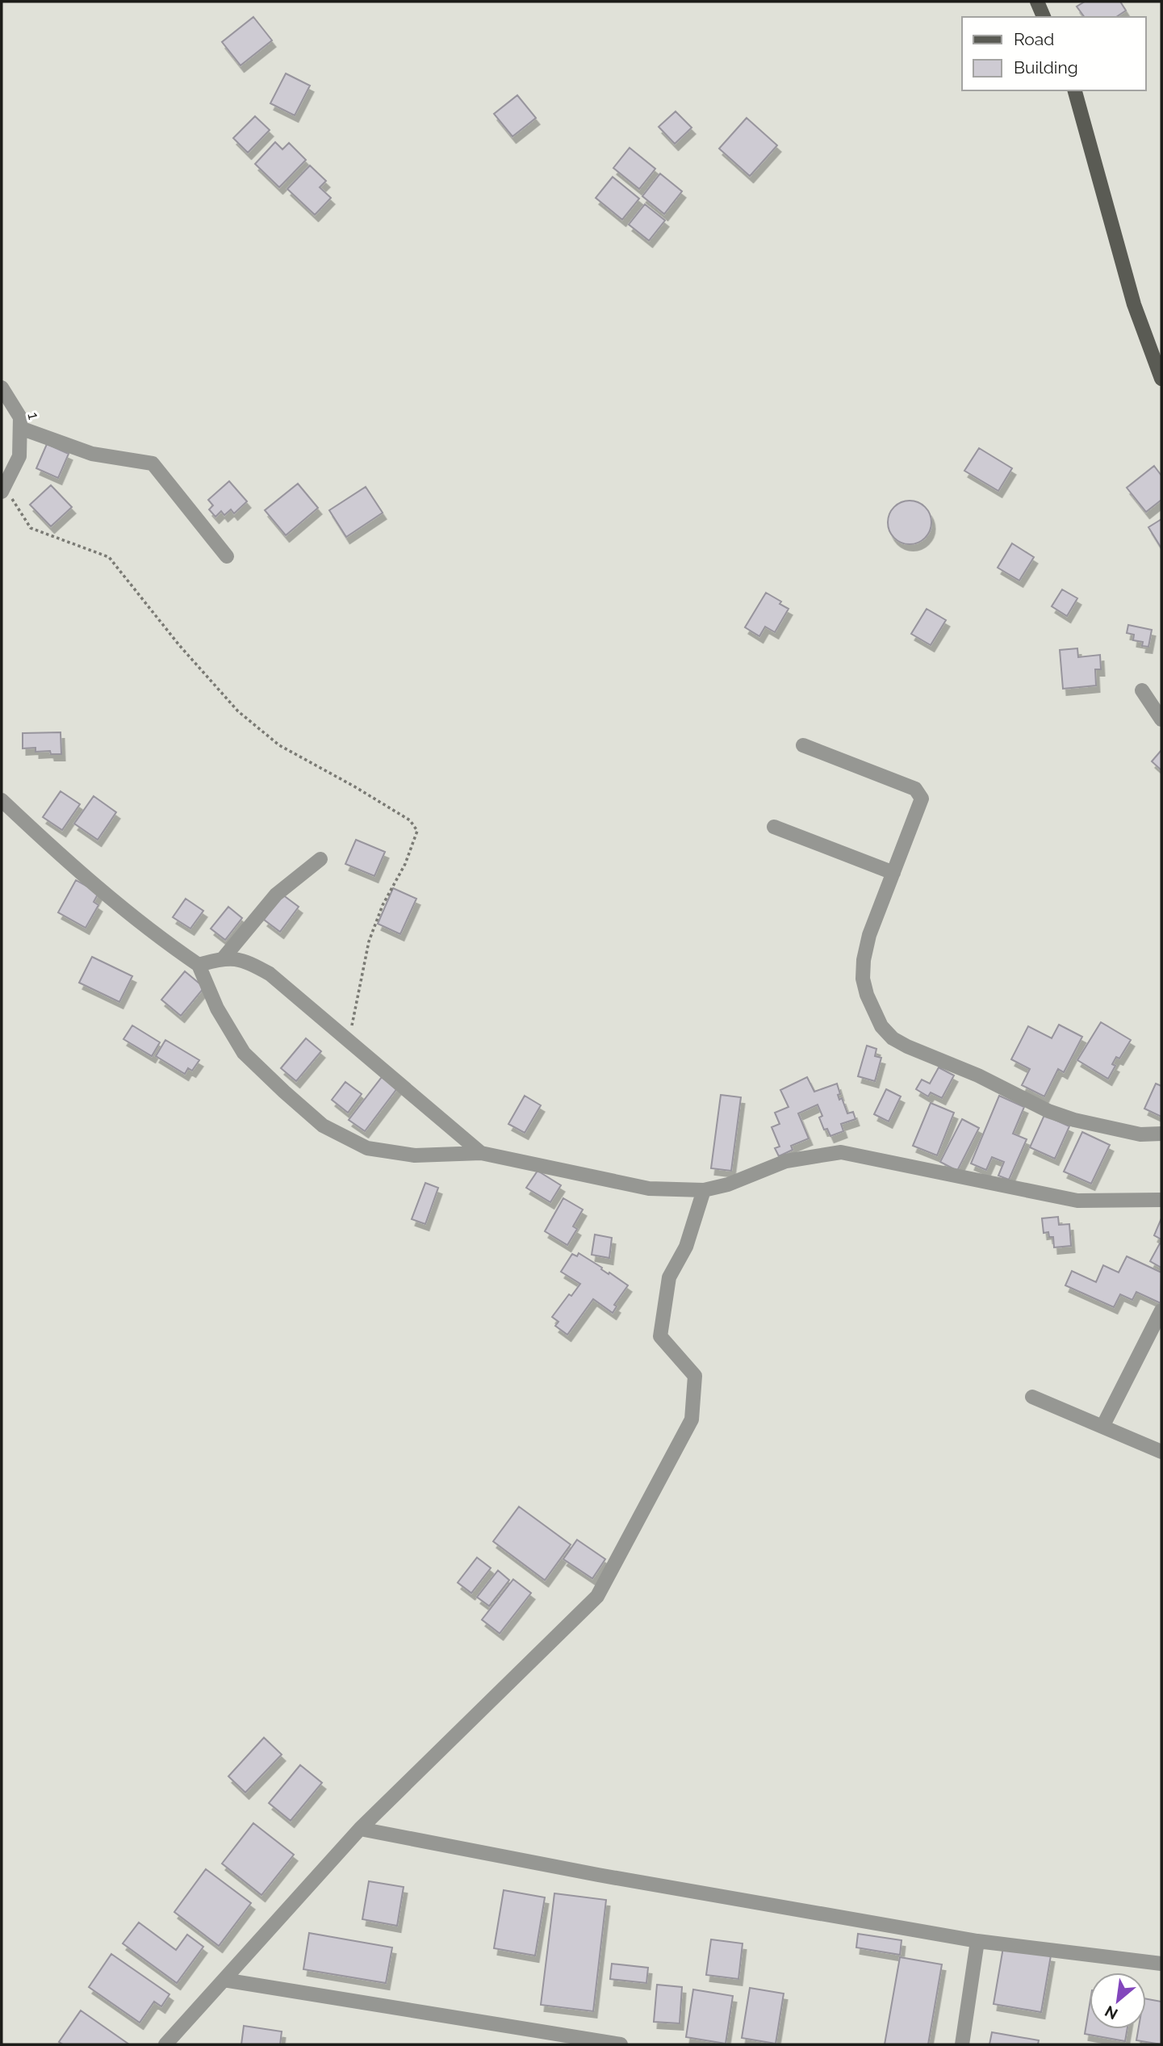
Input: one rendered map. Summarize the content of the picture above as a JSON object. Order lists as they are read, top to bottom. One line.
{"streets":{"street":["1"]},"legend":["Road","Building"],"north":"bottom left"}
